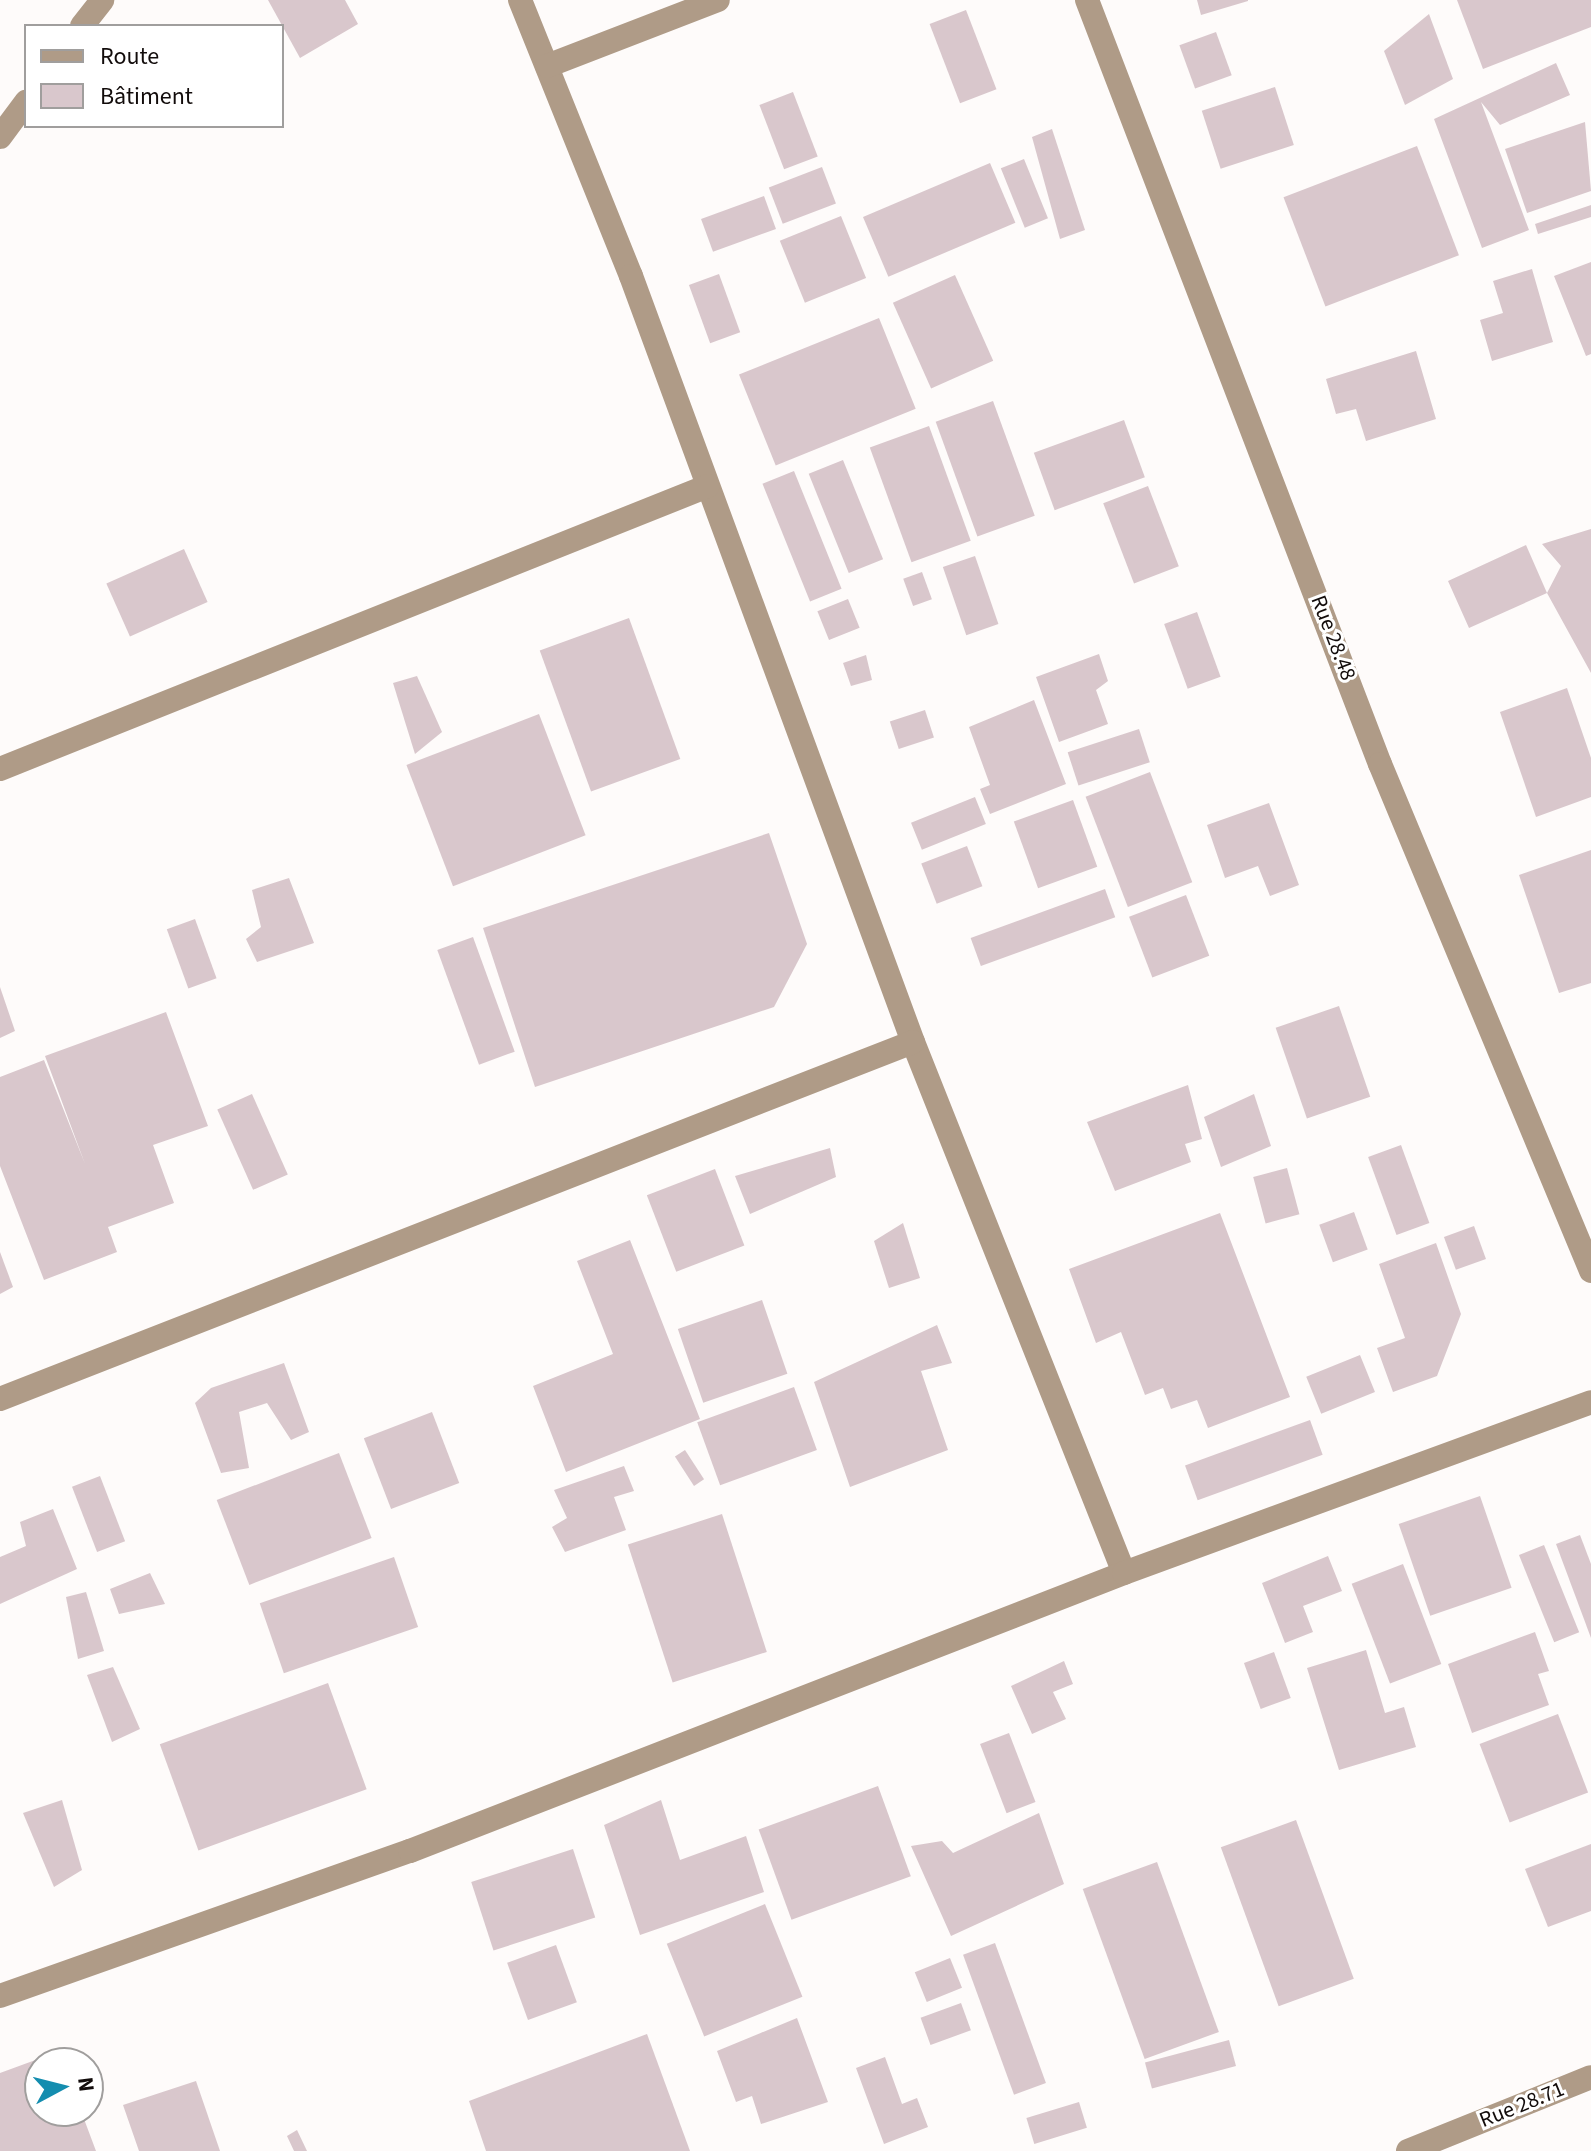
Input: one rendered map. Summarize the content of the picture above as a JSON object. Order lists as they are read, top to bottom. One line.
{"streets":{"street":["Rue 28.48","Rue 28.71"]},"legend":["Route","Bâtiment"],"north":"right"}
